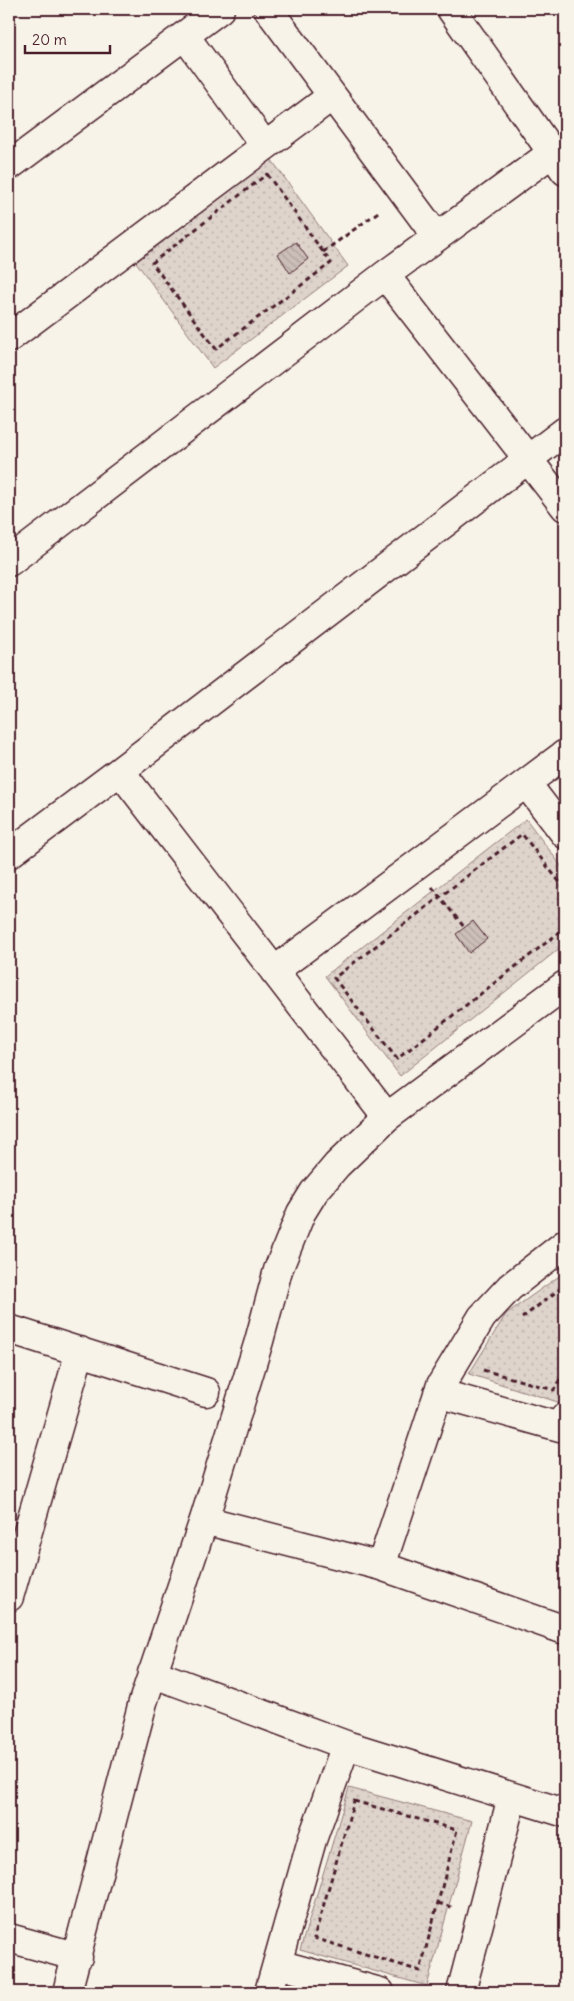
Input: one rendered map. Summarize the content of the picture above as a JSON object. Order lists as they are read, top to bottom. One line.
{"scale_bar":"20 m"}
